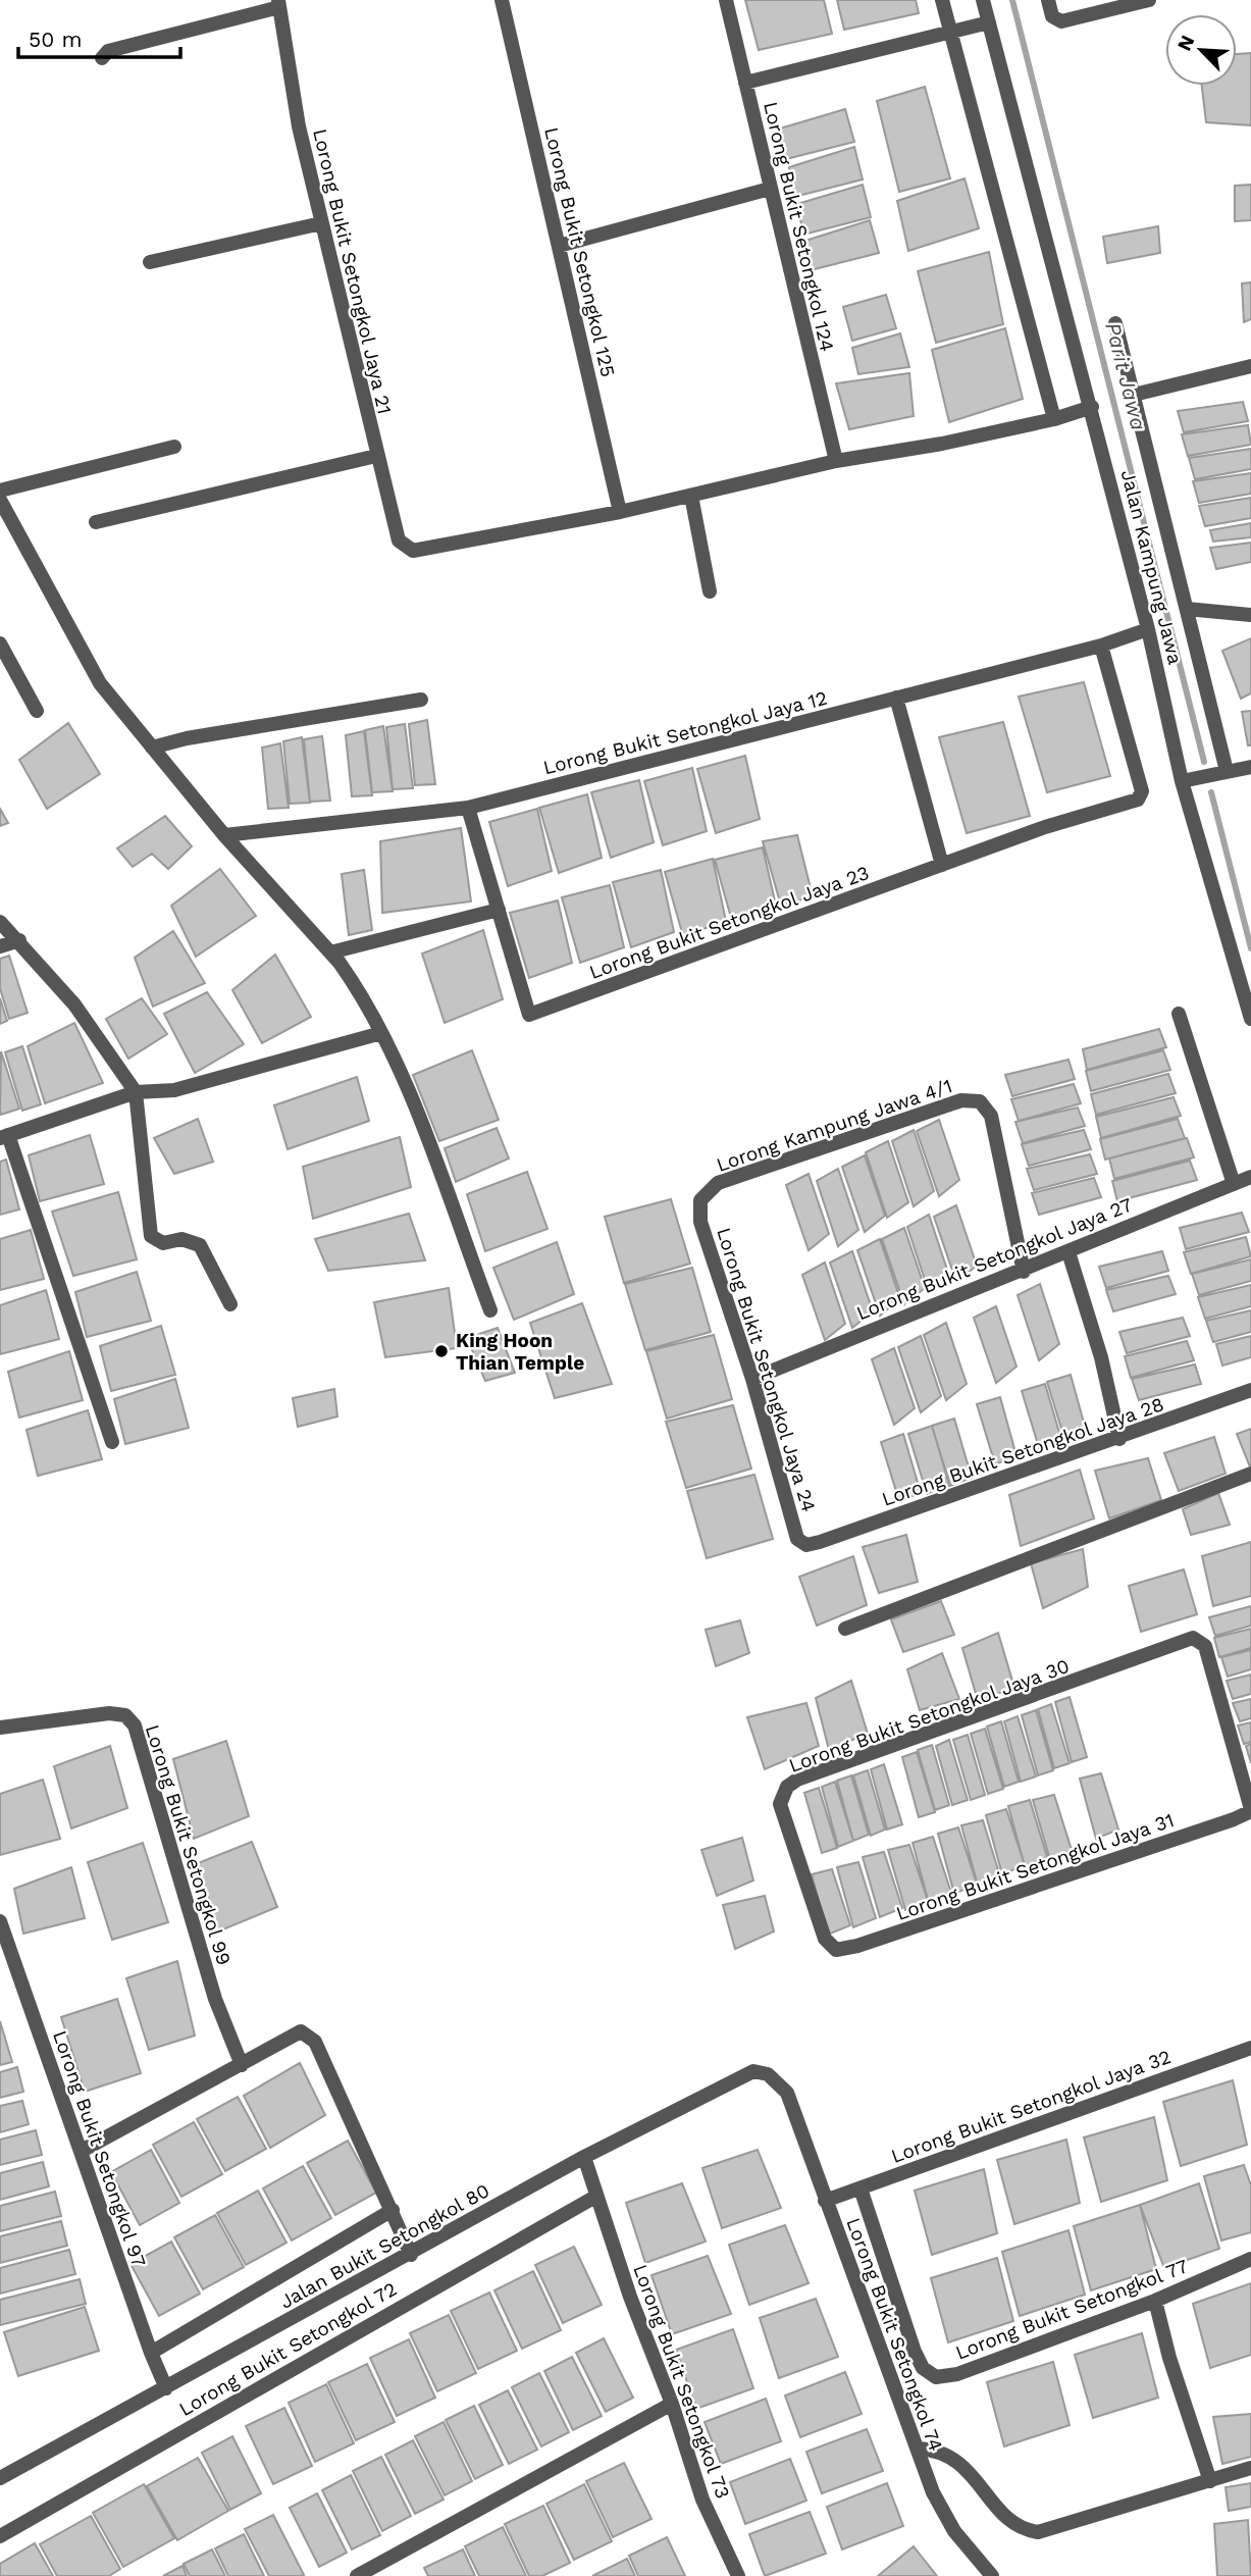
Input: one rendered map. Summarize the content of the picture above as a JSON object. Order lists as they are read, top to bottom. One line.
{"streets":{"street":["Lorong Bukit Setongkol 124","Lorong Bukit Setongkol 125","Lorong Bukit Setongkol Jaya 21","Jalan Kampung Jawa","Lorong Bukit Setongkol Jaya 12","Lorong Bukit Setongkol Jaya 23","Lorong Kampung Jawa 4/1","Lorong Bukit Setongkol Jaya 27","Lorong Bukit Setongkol Jaya 24","Lorong Bukit Setongkol Jaya 28","Lorong Bukit Setongkol Jaya 30","Lorong Bukit Setongkol 99","Lorong Bukit Setongkol Jaya 31","Lorong Bukit Setongkol Jaya 32","Lorong Bukit Setongkol 97","Jalan Bukit Setongkol 80","Lorong Bukit Setongkol 77","Lorong Bukit Setongkol 74","Lorong Bukit Setongkol 72","Lorong Bukit Setongkol 73"]},"crossings":[["Lorong Bukit Setongkol 125","Lorong Bukit Setongkol Jaya 21"],["Jalan Kampung Jawa","Lorong Bukit Setongkol Jaya 12"],["Lorong Bukit Setongkol Jaya 12","Lorong Bukit Setongkol Jaya 23"],["Lorong Kampung Jawa 4/1","Lorong Bukit Setongkol Jaya 27"],["Lorong Kampung Jawa 4/1","Lorong Bukit Setongkol Jaya 24"],["Lorong Bukit Setongkol Jaya 27","Lorong Bukit Setongkol Jaya 24"],["Lorong Bukit Setongkol Jaya 24","Lorong Bukit Setongkol Jaya 28"],["Lorong Bukit Setongkol Jaya 30","Lorong Bukit Setongkol Jaya 31"],["Lorong Bukit Setongkol Jaya 32","Lorong Bukit Setongkol 77"],["Lorong Bukit Setongkol Jaya 32","Lorong Bukit Setongkol 74"],["Lorong Bukit Setongkol 97","Jalan Bukit Setongkol 80"],["Jalan Bukit Setongkol 80","Lorong Bukit Setongkol 74"],["Jalan Bukit Setongkol 80","Lorong Bukit Setongkol 73"],["Lorong Bukit Setongkol 72","Lorong Bukit Setongkol 73"]],"water":["Parit Jawa"],"places":["King Hoon Thian Temple"],"scale_bar":"50 m","north":"top left"}
